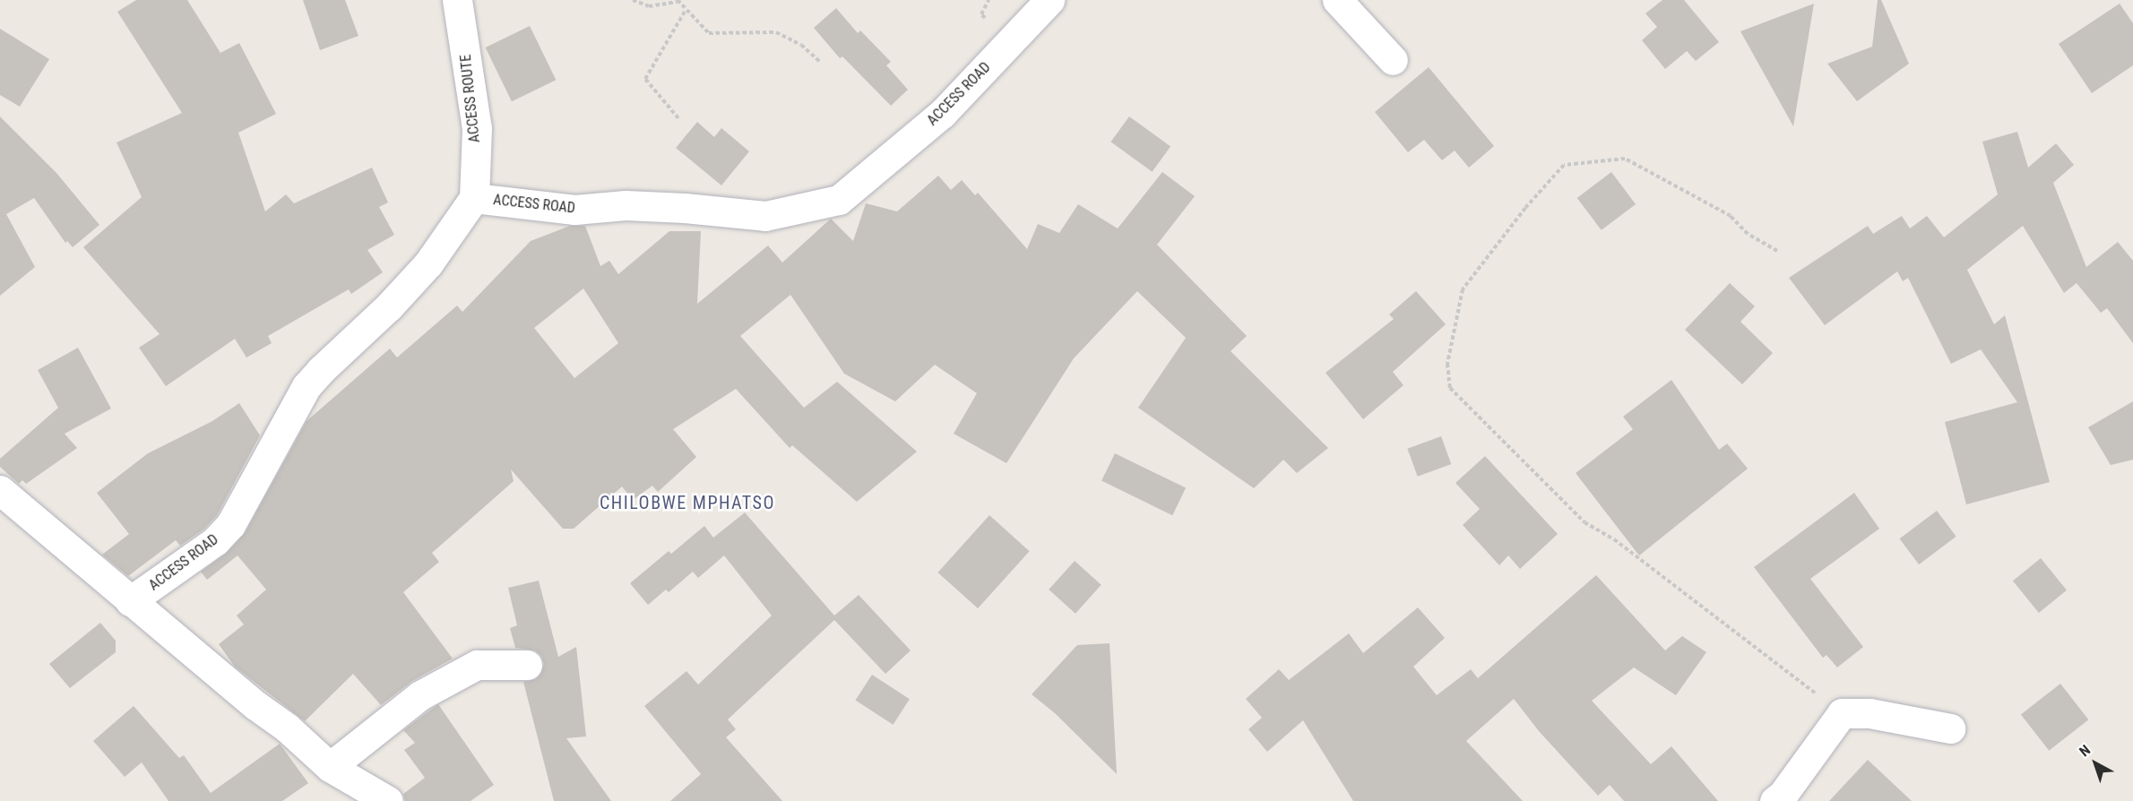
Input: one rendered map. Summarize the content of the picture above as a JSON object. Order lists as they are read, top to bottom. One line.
{"streets":{"street":["ACCESS ROAD","ACCESS ROUTE"]},"crossings":[["ACCESS ROAD","ACCESS ROUTE"]],"districts":["CHILOBWE MPHATSO"],"north":"top left"}
